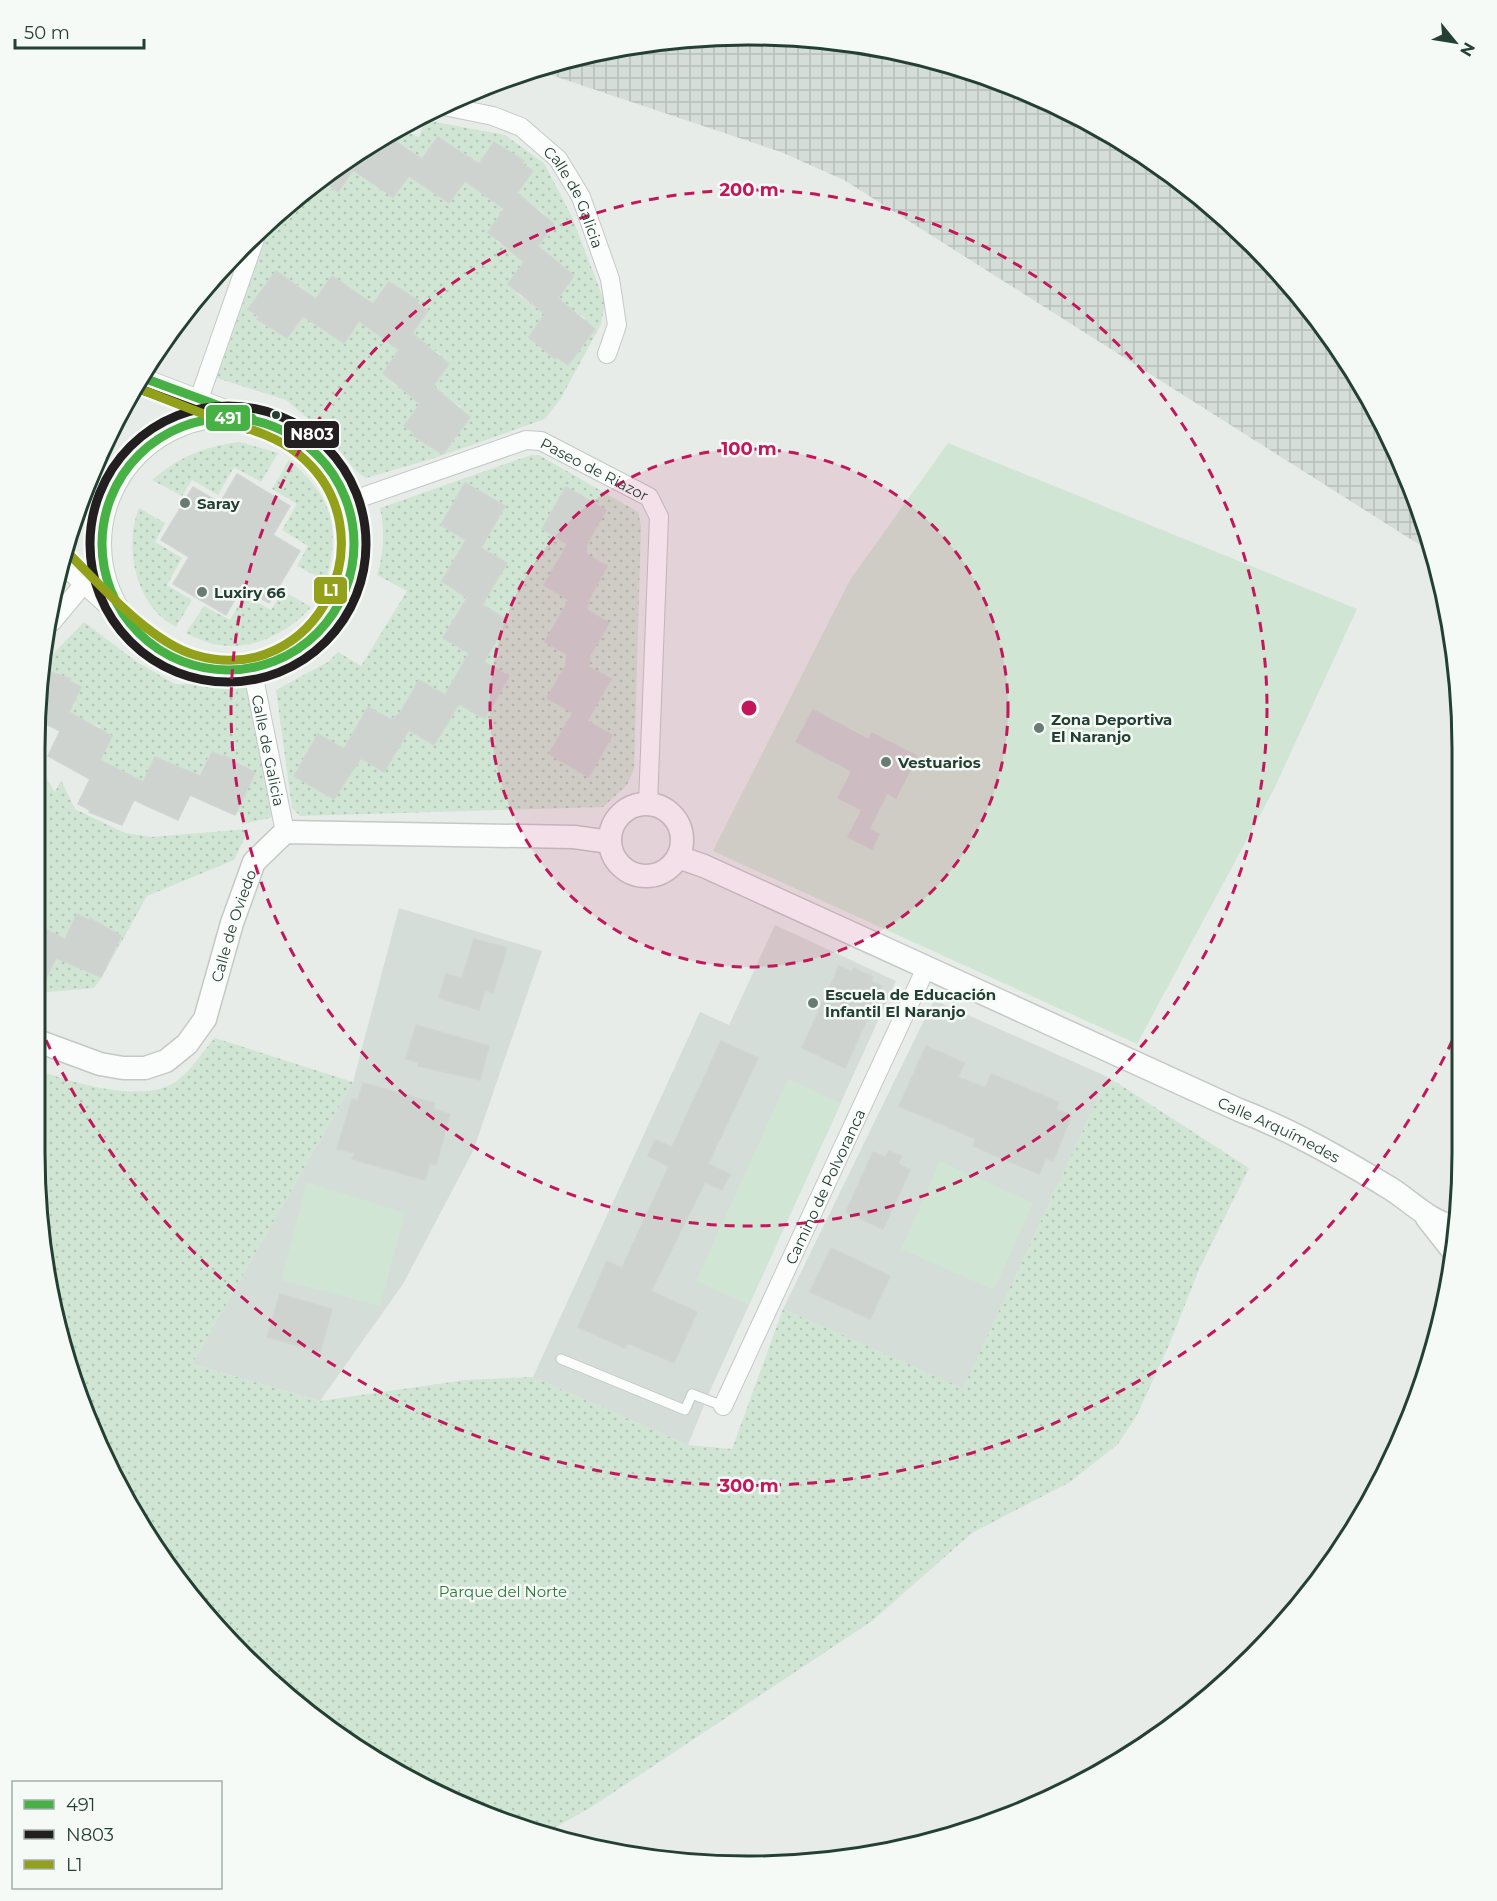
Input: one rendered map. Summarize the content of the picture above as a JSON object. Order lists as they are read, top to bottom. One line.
{"streets":{"street":["Calle de Galicia","Paseo de Riazor","Calle de Oviedo","Calle Arquímedes","Camino de Polvoranca"]},"crossings":[["Calle de Galicia","Calle de Oviedo"],["Calle Arquímedes","Camino de Polvoranca"]],"parks":["Parque del Norte"],"places":["Saray","Luxiry 66","Zona Deportiva El Naranjo","Vestuarios","Escuela de Educación Infantil El Naranjo"],"lines":["transit line 491","transit line N803","transit line L1"],"legend":["491","N803","L1"],"scale_bar":"50 m","north":"bottom right","rings":["200 m","100 m","300 m"]}
